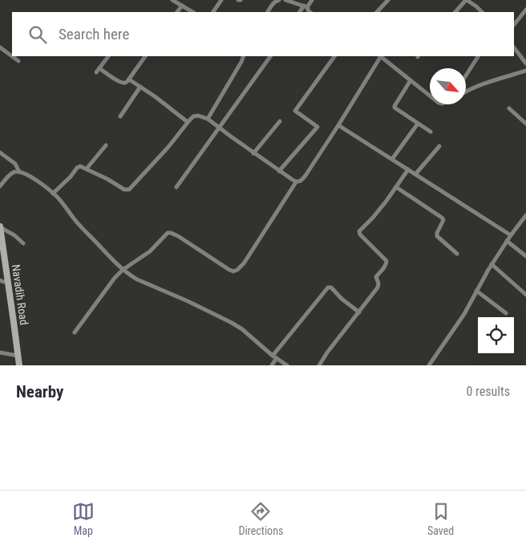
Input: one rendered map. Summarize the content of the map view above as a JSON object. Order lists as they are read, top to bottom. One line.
{"streets":{"main road":["Navadih Road"]},"north":"bottom right","page":{"search":"Search here","heading":["Nearby","0 results"],"nav":["Map","Directions","Saved"]}}
